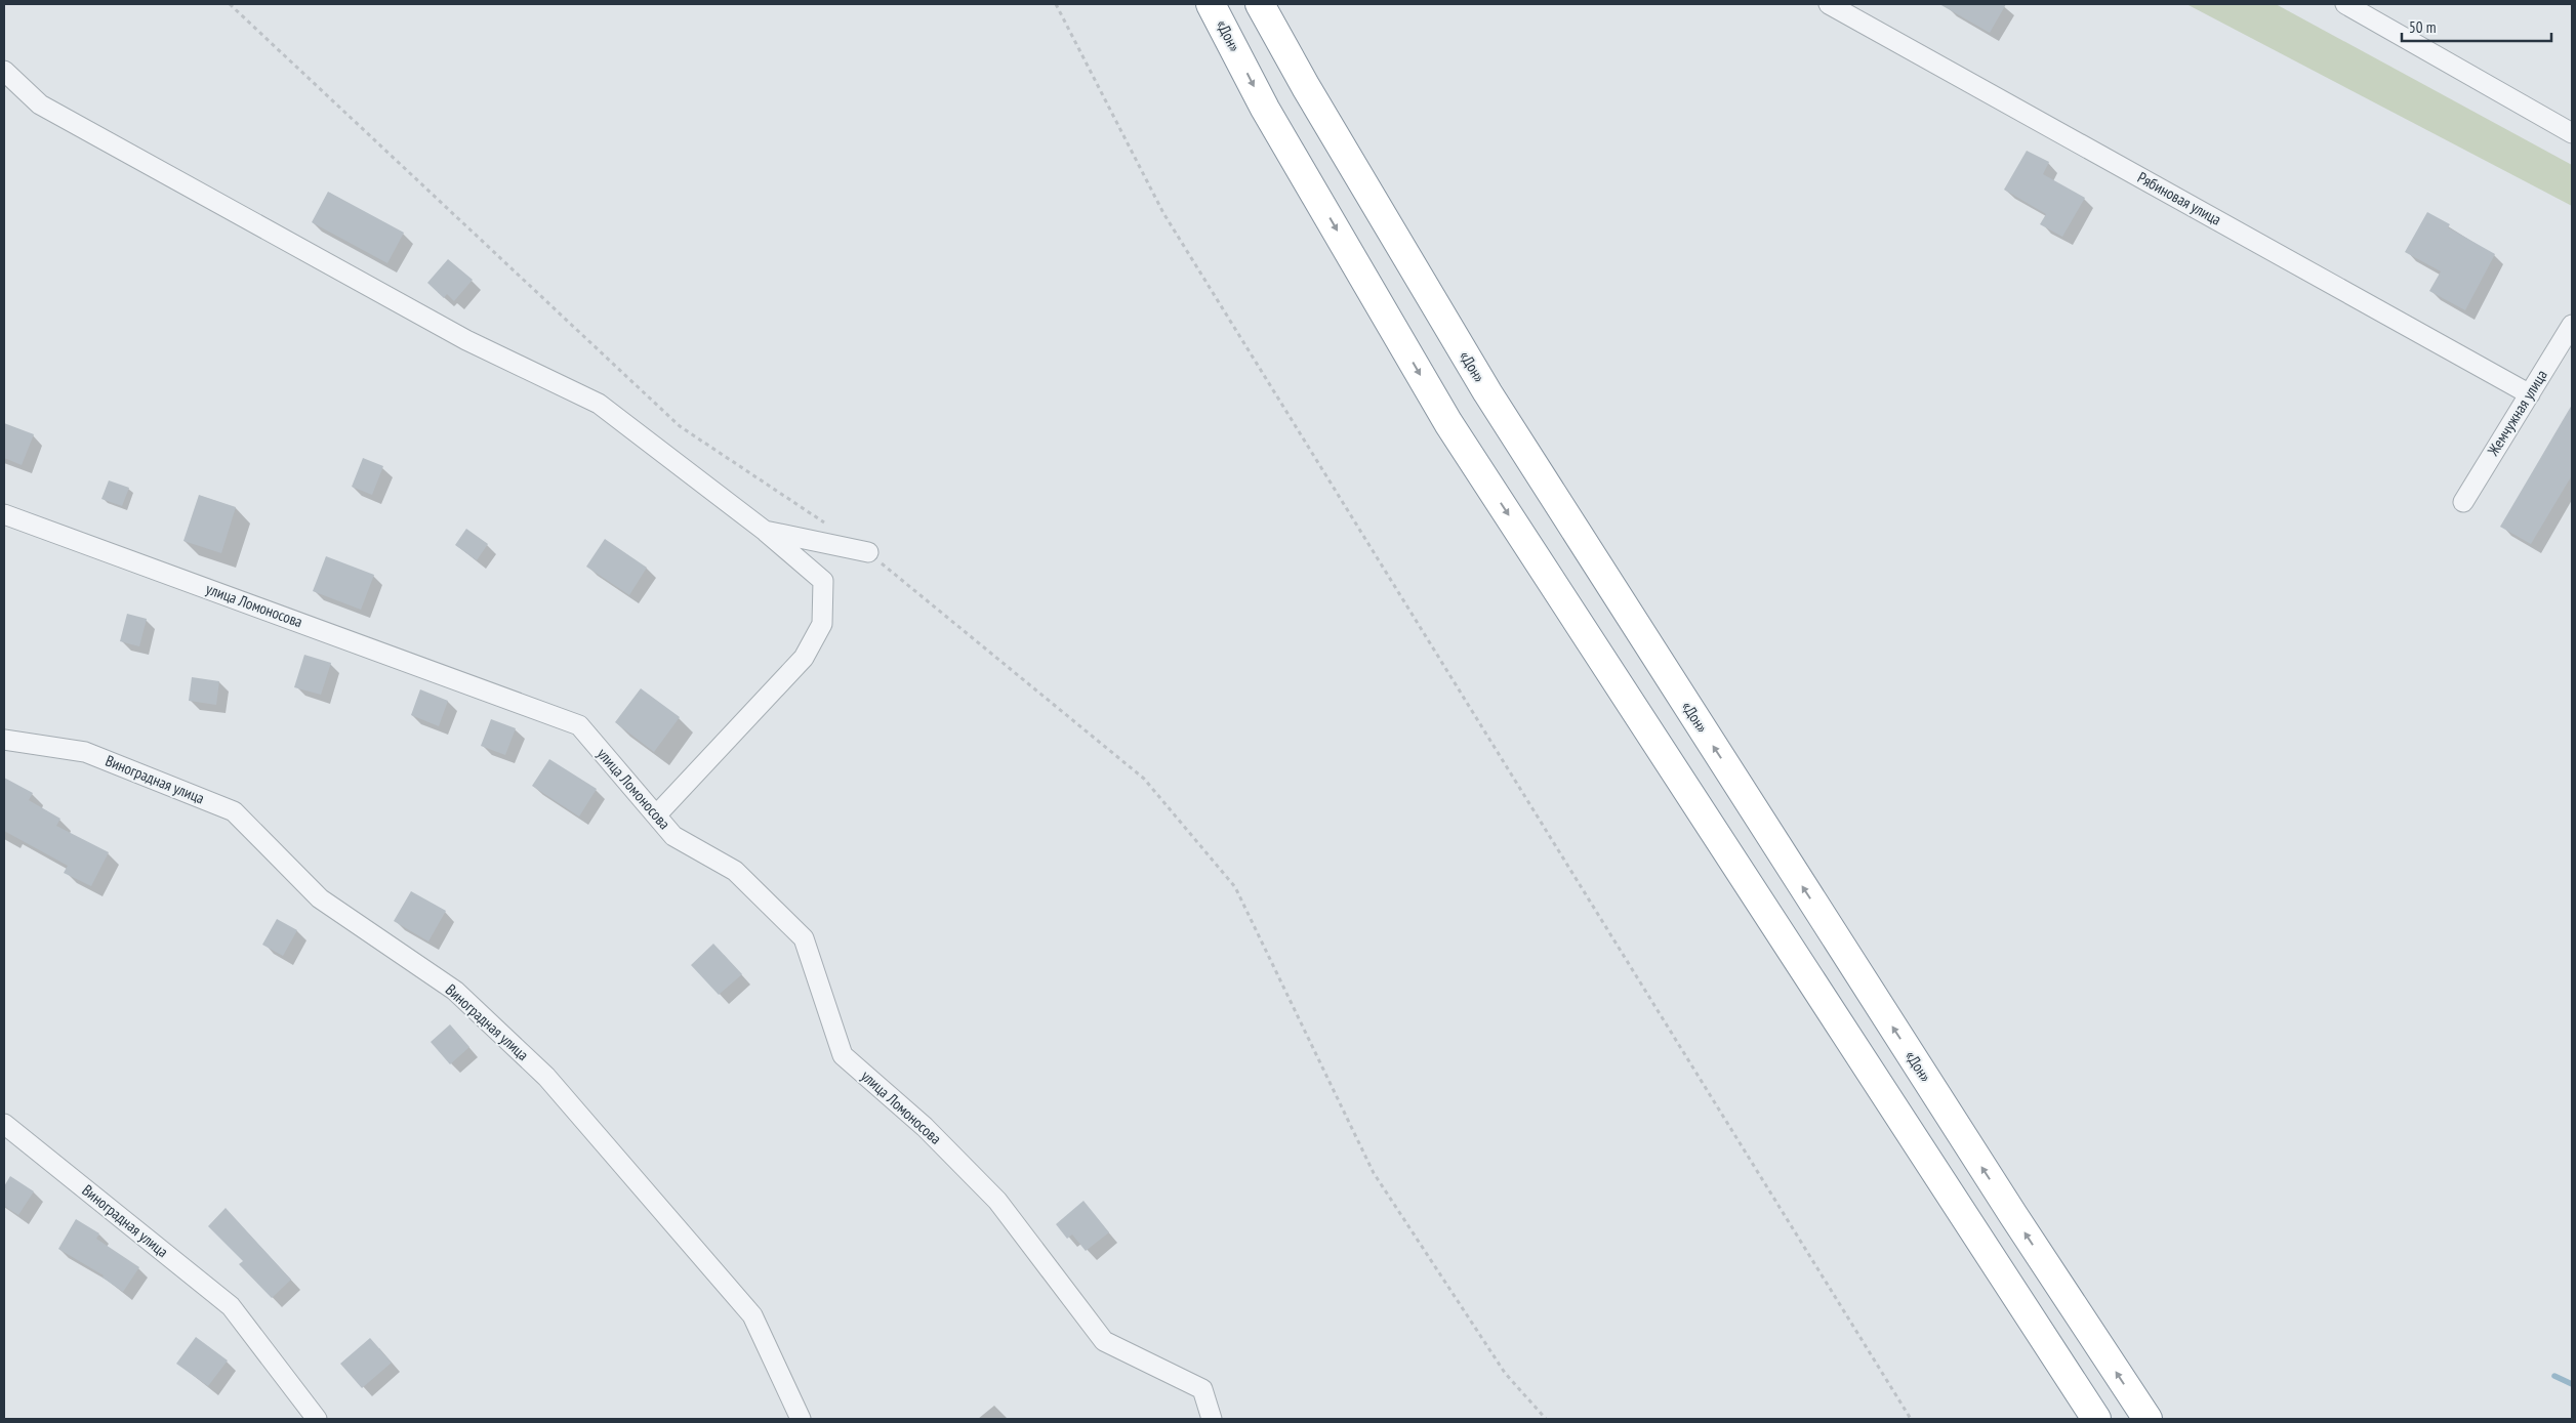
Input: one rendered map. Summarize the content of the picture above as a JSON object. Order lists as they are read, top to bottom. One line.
{"streets":{"highway":["«Дон»"],"street":["Рябиновая улица","Жемчужная улица","улица Ломоносова","Виноградная улица"]},"crossings":[["Рябиновая улица","Жемчужная улица"]],"scale_bar":"50 m"}
